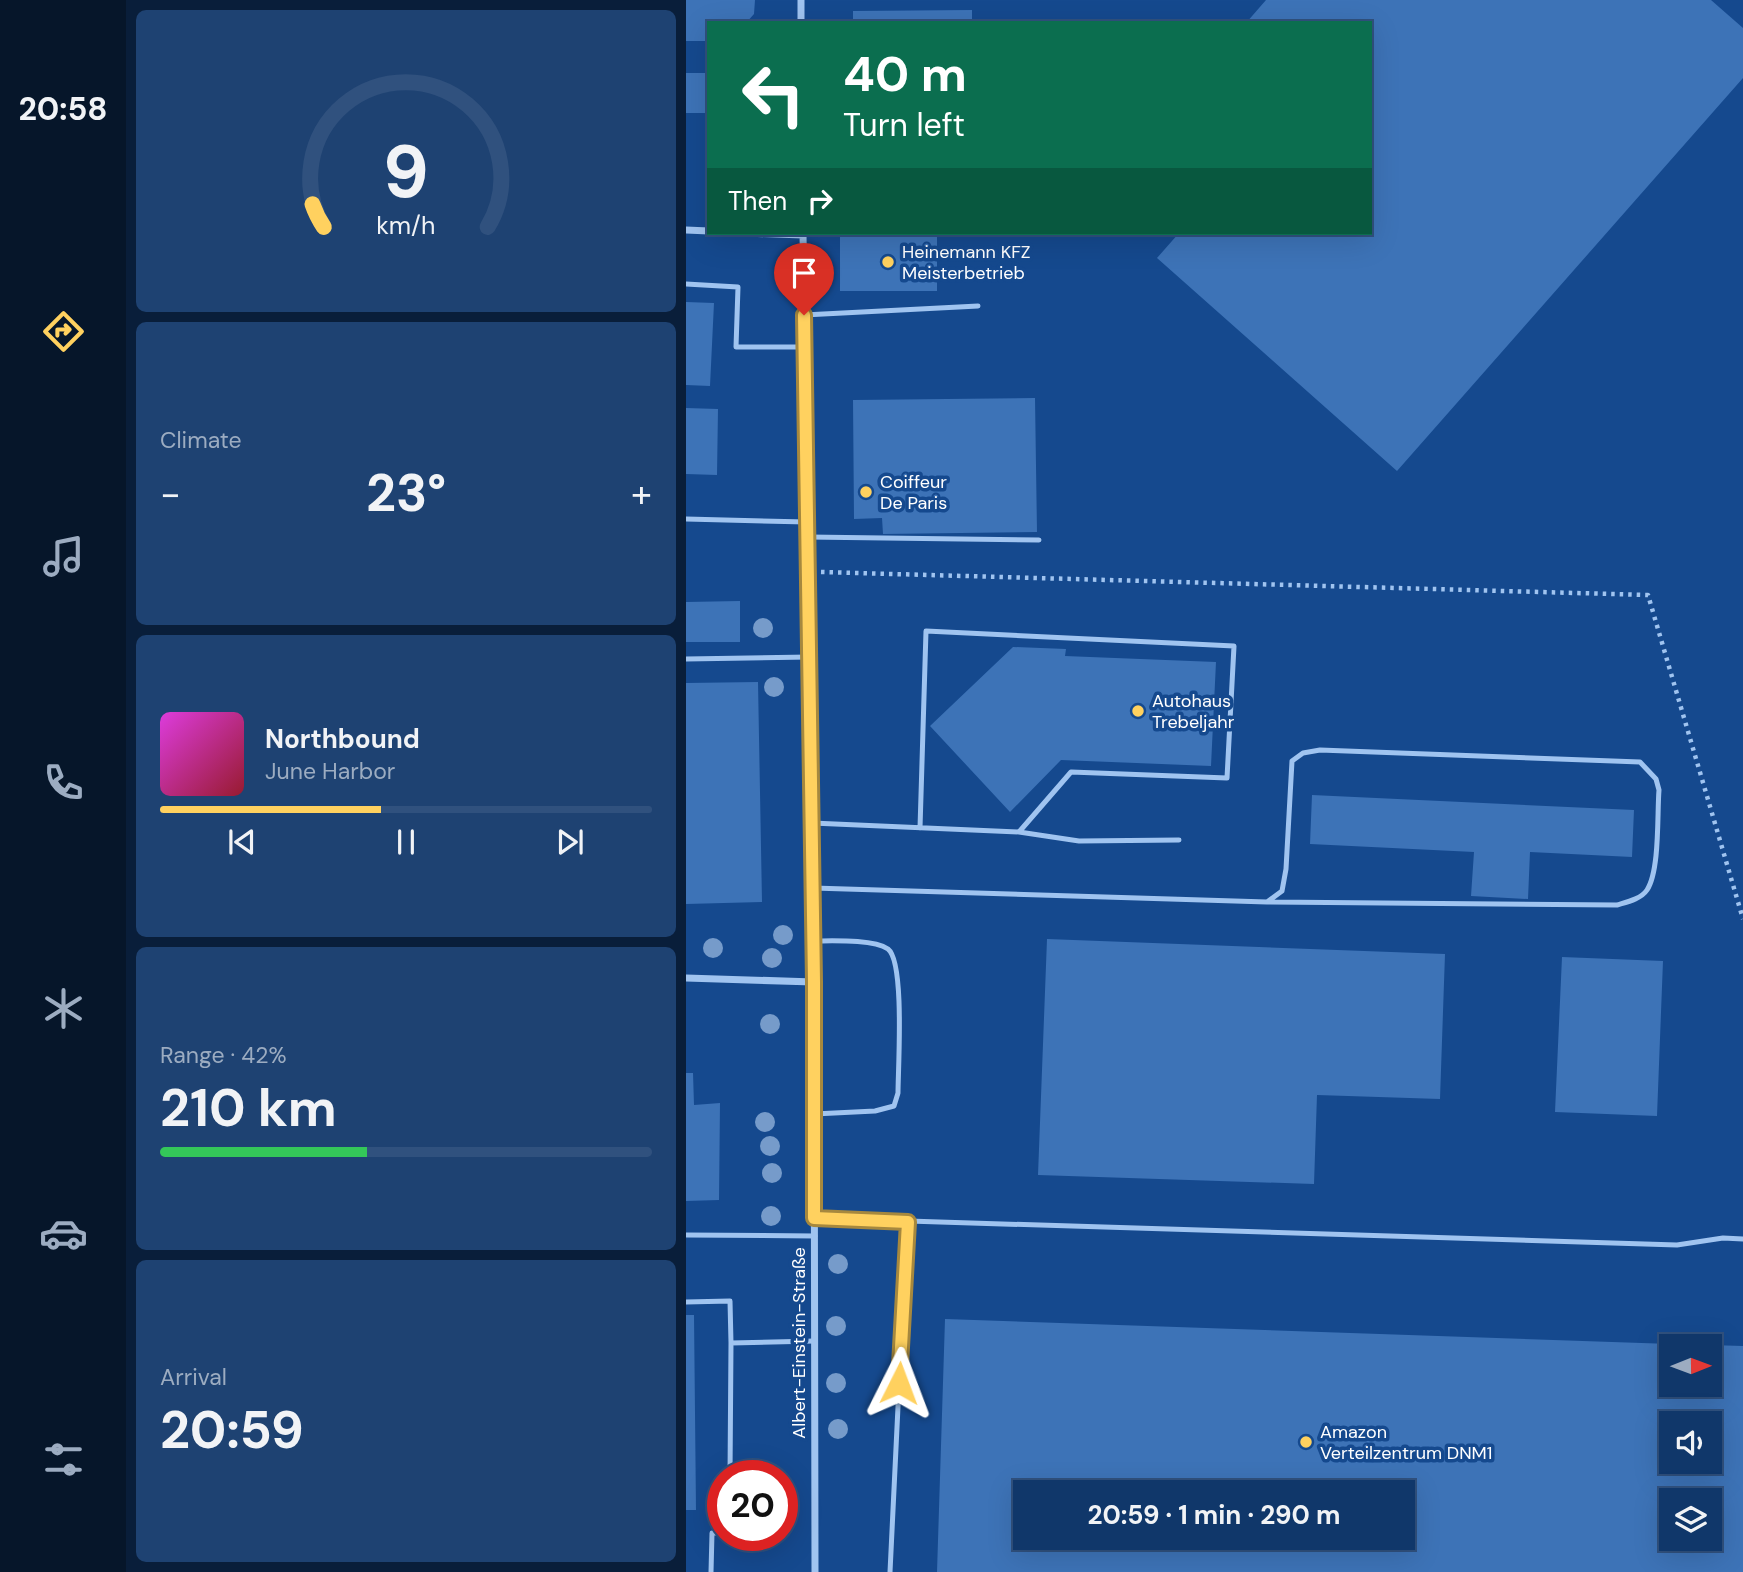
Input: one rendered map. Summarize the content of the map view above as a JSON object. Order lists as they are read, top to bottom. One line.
{"streets":{"street":["Albert-Einstein-Straße"]},"places":["Heinemann KFZ Meisterbetrieb","Coiffeur De Paris","Autohaus Trebeljahr","Amazon Verteilzentrum DNM1"],"north":"right","page":{"tabs":"20:58","turn":["40 m","Turn left"],"then":"Then","tile":["Climate",["Range · 42%","210 km"],["Arrival","20:59"]],"heat":["−","23°","+"],"song":["Northbound","June Harbor"],"limit":"20","trip":"20:59 · 1 min · 290 m","gauge":["9","km/h"]}}
